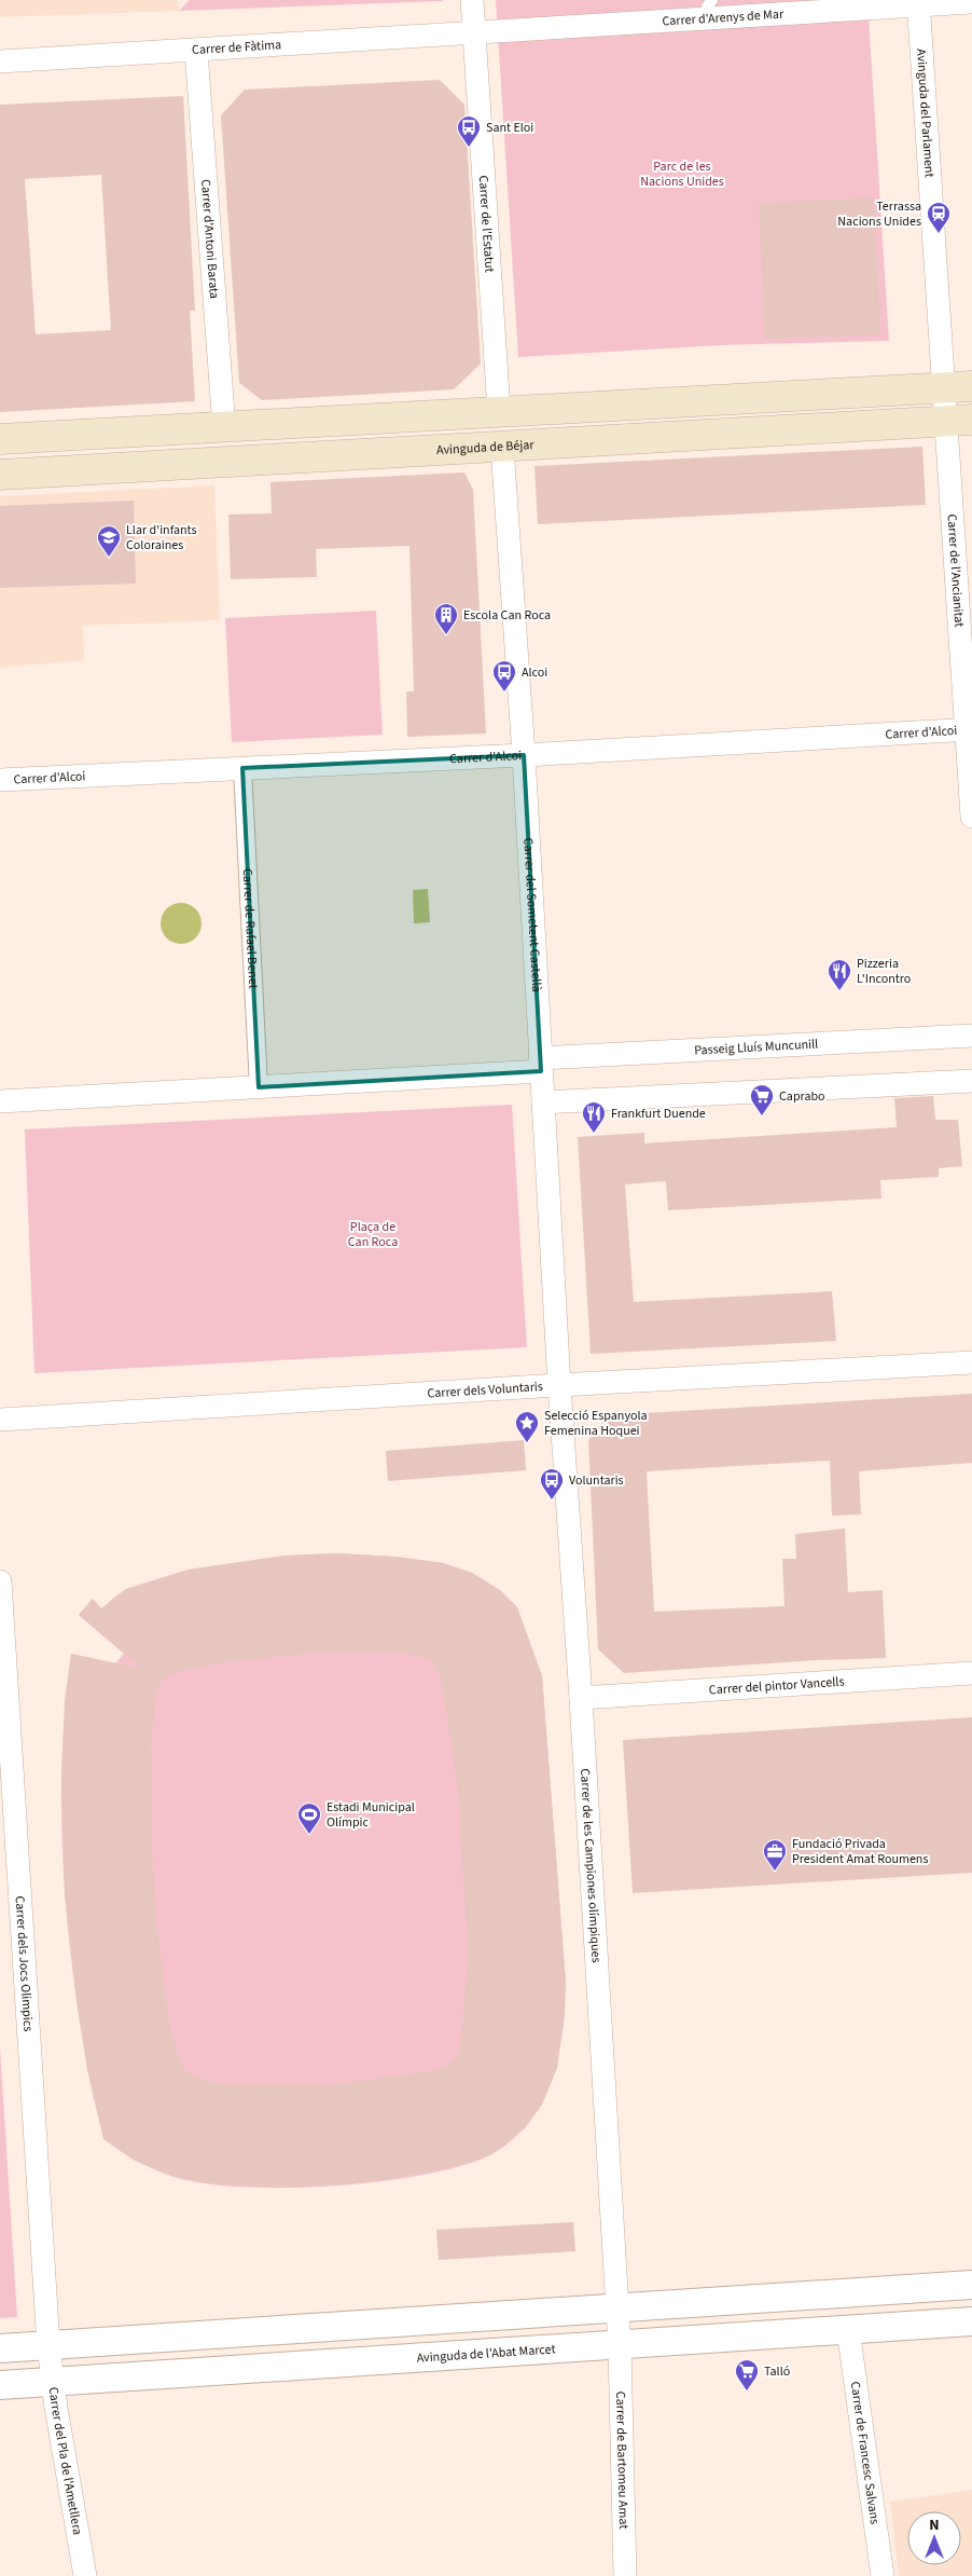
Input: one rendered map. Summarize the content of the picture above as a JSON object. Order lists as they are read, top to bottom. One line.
{"streets":{"main road":["Carrer de l'Estatut","Avinguda de Béjar"],"street":["Carrer d'Arenys de Mar","Carrer de Fàtima","Avinguda del Parlament","Carrer d'Antoni Barata","Carrer de l'Ancianitat","Carrer d'Alcoi","Carrer del Sometent Castellà","Carrer de Rafael Benet","Passeig Lluís Muncunill","Carrer dels Voluntaris","Carrer del pintor Vancells","Carrer de les Campiones olímpiques","Carrer dels Jocs Olimpics","Avinguda de l'Abat Marcet","Carrer de Francesc Salvans","Carrer del Pla de l'Ametllera","Carrer de Bartomeu Amat"]},"crossings":[["Carrer d'Arenys de Mar","Carrer de Fàtima"],["Carrer d'Arenys de Mar","Avinguda del Parlament"],["Carrer d'Arenys de Mar","Carrer de l'Estatut"],["Carrer de Fàtima","Carrer de l'Estatut"],["Carrer de Fàtima","Carrer d'Antoni Barata"],["Avinguda del Parlament","Carrer de l'Ancianitat"],["Carrer de l'Estatut","Avinguda de Béjar"],["Carrer de l'Estatut","Carrer del Sometent Castellà"],["Avinguda de Béjar","Carrer de l'Ancianitat"],["Avinguda de Béjar","Carrer del Sometent Castellà"],["Carrer de l'Ancianitat","Carrer d'Alcoi"],["Carrer d'Alcoi","Carrer del Sometent Castellà"],["Carrer d'Alcoi","Carrer de Rafael Benet"],["Carrer del Sometent Castellà","Passeig Lluís Muncunill"],["Carrer del Sometent Castellà","Carrer dels Voluntaris"],["Carrer del Sometent Castellà","Carrer de les Campiones olímpiques"],["Carrer dels Voluntaris","Carrer de les Campiones olímpiques"],["Carrer del pintor Vancells","Carrer de les Campiones olímpiques"],["Carrer de les Campiones olímpiques","Avinguda de l'Abat Marcet"],["Carrer de les Campiones olímpiques","Carrer de Bartomeu Amat"],["Carrer dels Jocs Olimpics","Carrer del Pla de l'Ametllera"],["Avinguda de l'Abat Marcet","Carrer de Francesc Salvans"],["Avinguda de l'Abat Marcet","Carrer del Pla de l'Ametllera"],["Avinguda de l'Abat Marcet","Carrer de Bartomeu Amat"]],"parks":["Parc de les Nacions Unides","Plaça de Can Roca"],"places":{"bus stop":["Sant Eloi","Alcoi","Voluntaris"],"station":["Terrassa Nacions Unides"],"school or university":["Llar d'infants Coloraines"],"building":["Escola Can Roca"],"restaurant":["Pizzeria L'Incontro","Frankfurt Duende"],"supermarket":["Caprabo","Talló"],"place":["Selecció Espanyola Femenina Hoquei"],"sports":["Estadi Municipal Olímpic"],"office":["Fundació Privada President Amat Roumens"]},"north":"top"}
